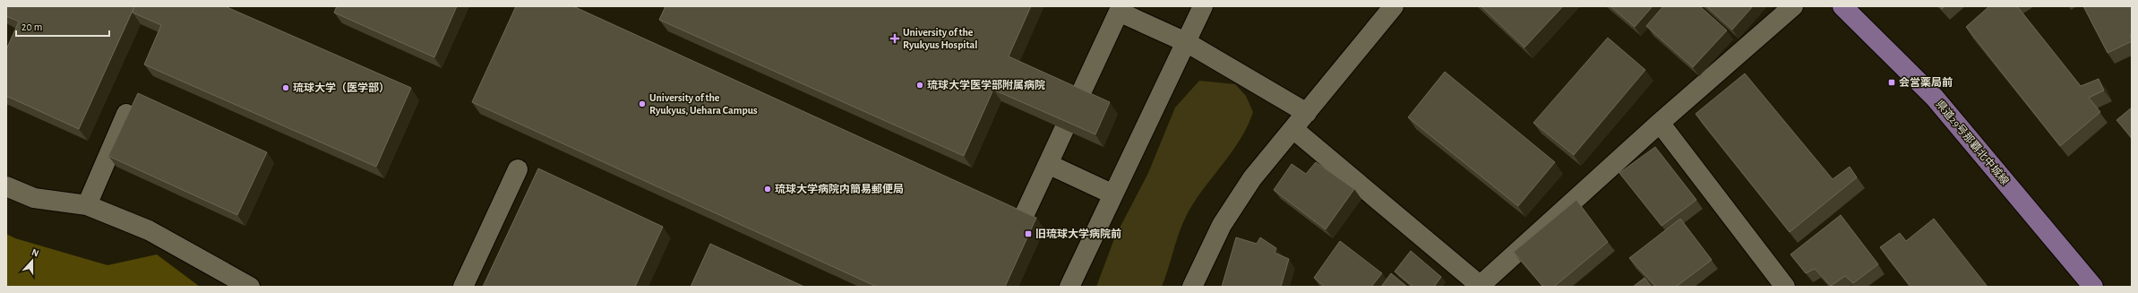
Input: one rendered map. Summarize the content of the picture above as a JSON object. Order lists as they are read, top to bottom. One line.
{"streets":{"main road":["県道29号那覇北中城線"]},"places":{"health":["University of the Ryukyus Hospital"],"transit":["会営薬局前","旧琉球大学病院前"],"other":["琉球大学医学部附属病院","琉球大学（医学部）","University of the Ryukyus, Uehara Campus","琉球大学病院内簡易郵便局"]},"scale_bar":"20 m","north":"top"}
